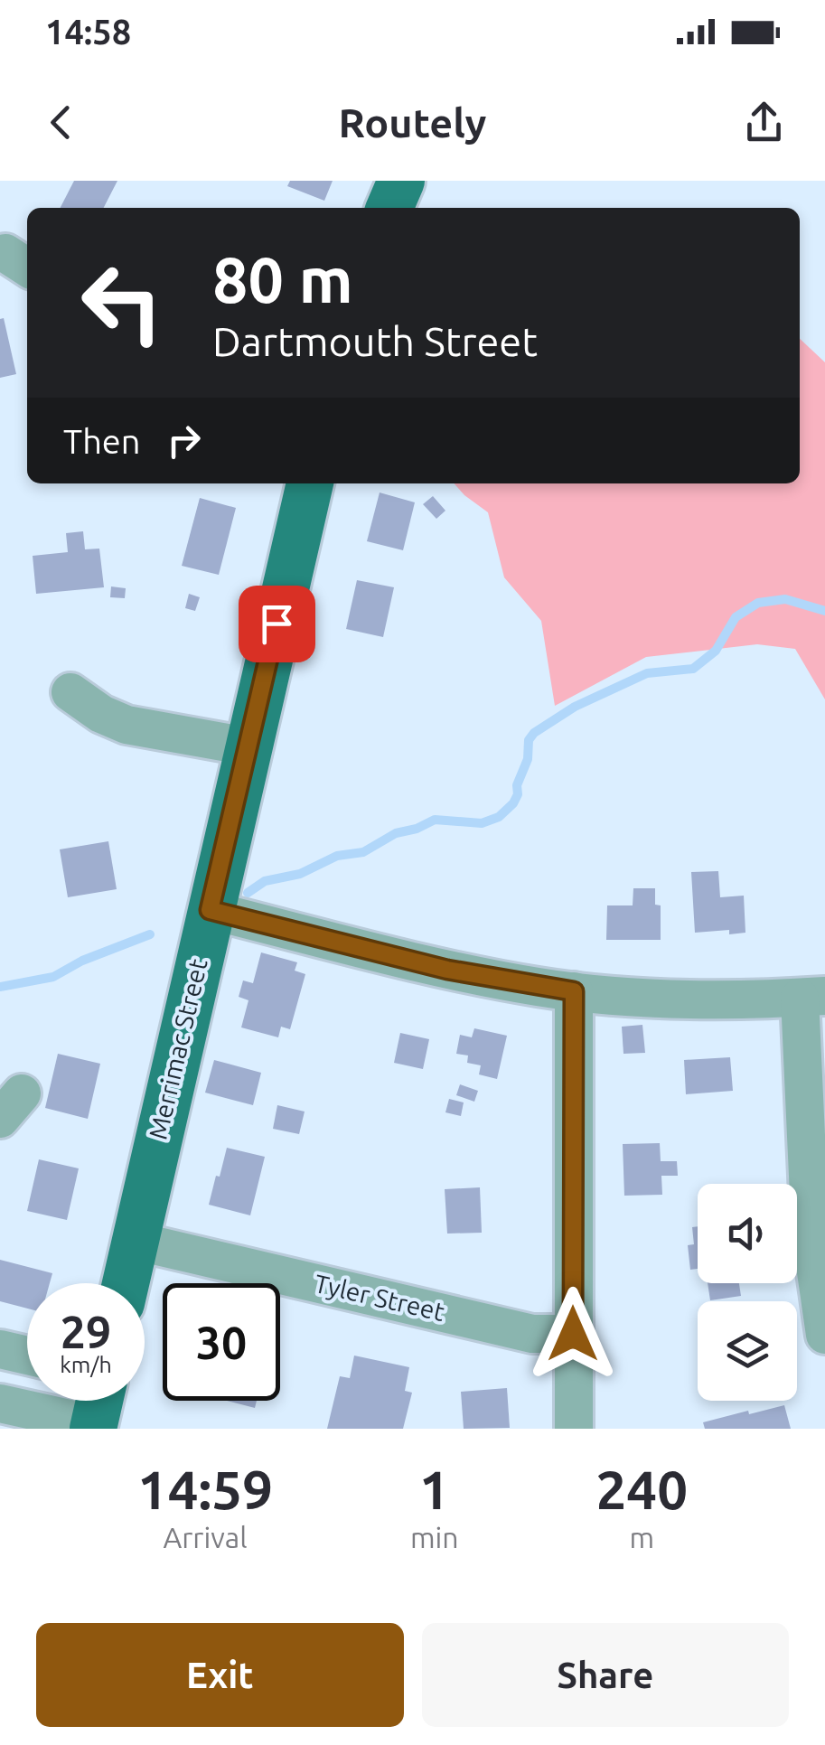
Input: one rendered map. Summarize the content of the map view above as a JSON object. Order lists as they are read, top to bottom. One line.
{"streets":{"main road":["Merrimac Street"],"street":["Tyler Street"]},"crossings":[["Merrimac Street","Tyler Street"]],"page":{"status":"14:58","header":"Routely","turn":["80 m","Dartmouth Street"],"then":"Then","speed":"29 km/h","limit":"30","eta":["14:59","Arrival","1","min","240","m"],"buttons":["Exit","Share"]}}
